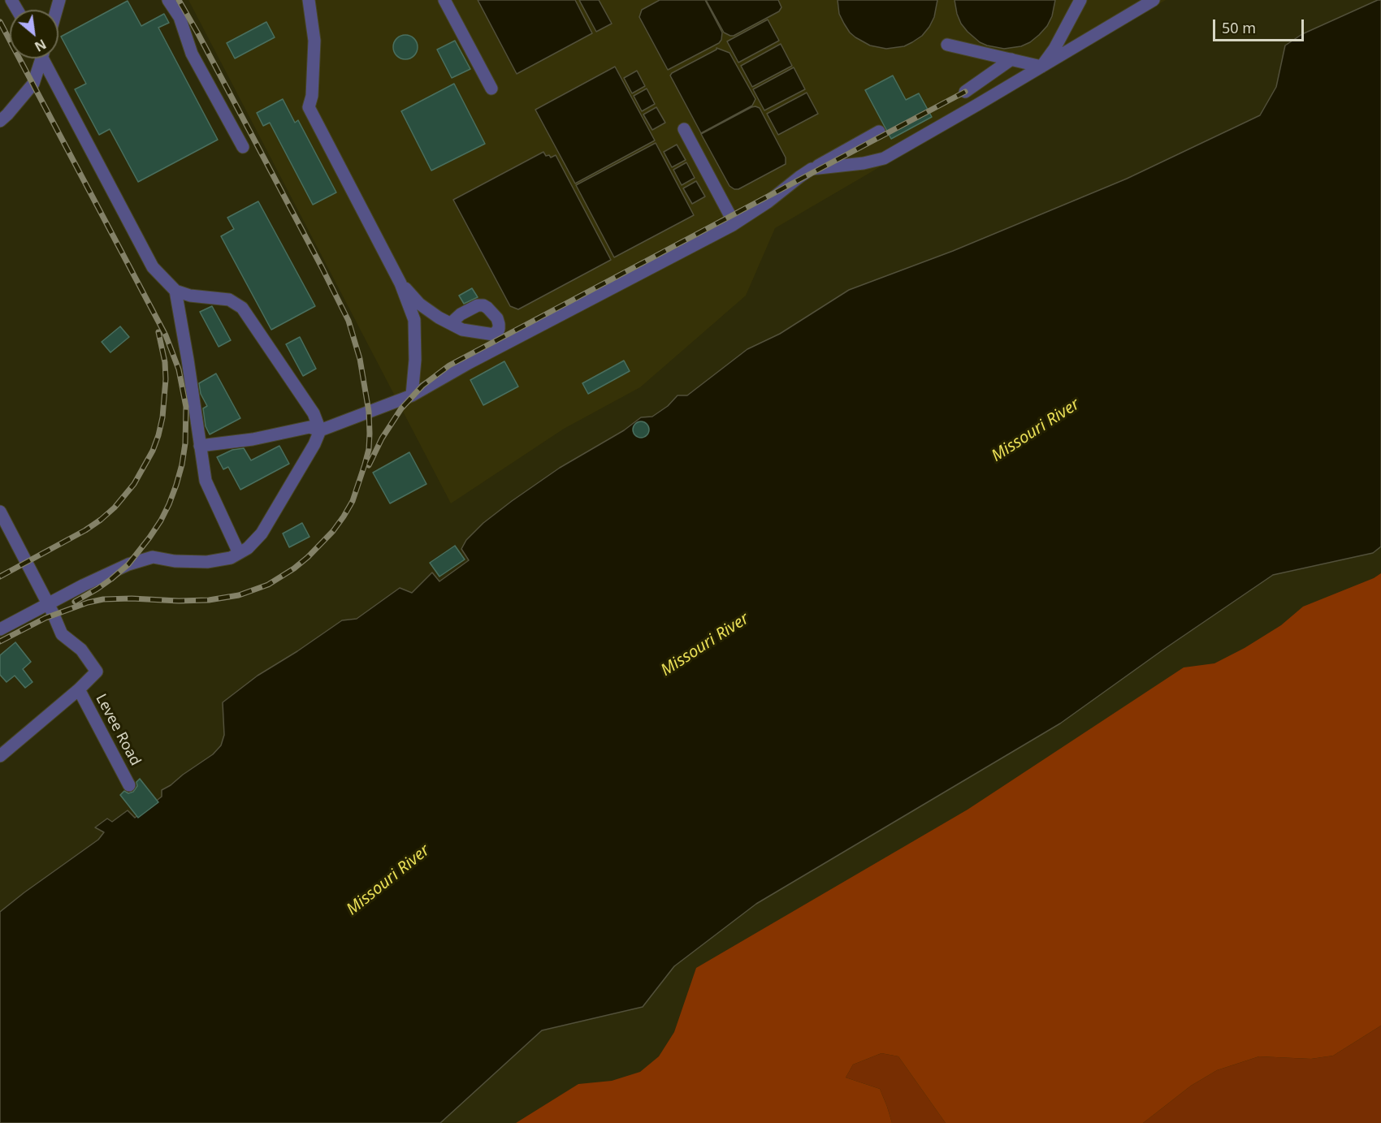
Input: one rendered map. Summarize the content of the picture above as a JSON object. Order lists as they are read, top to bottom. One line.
{"streets":{"street":["Levee Road"]},"water":["Missouri River"],"scale_bar":"50 m","north":"bottom right"}
